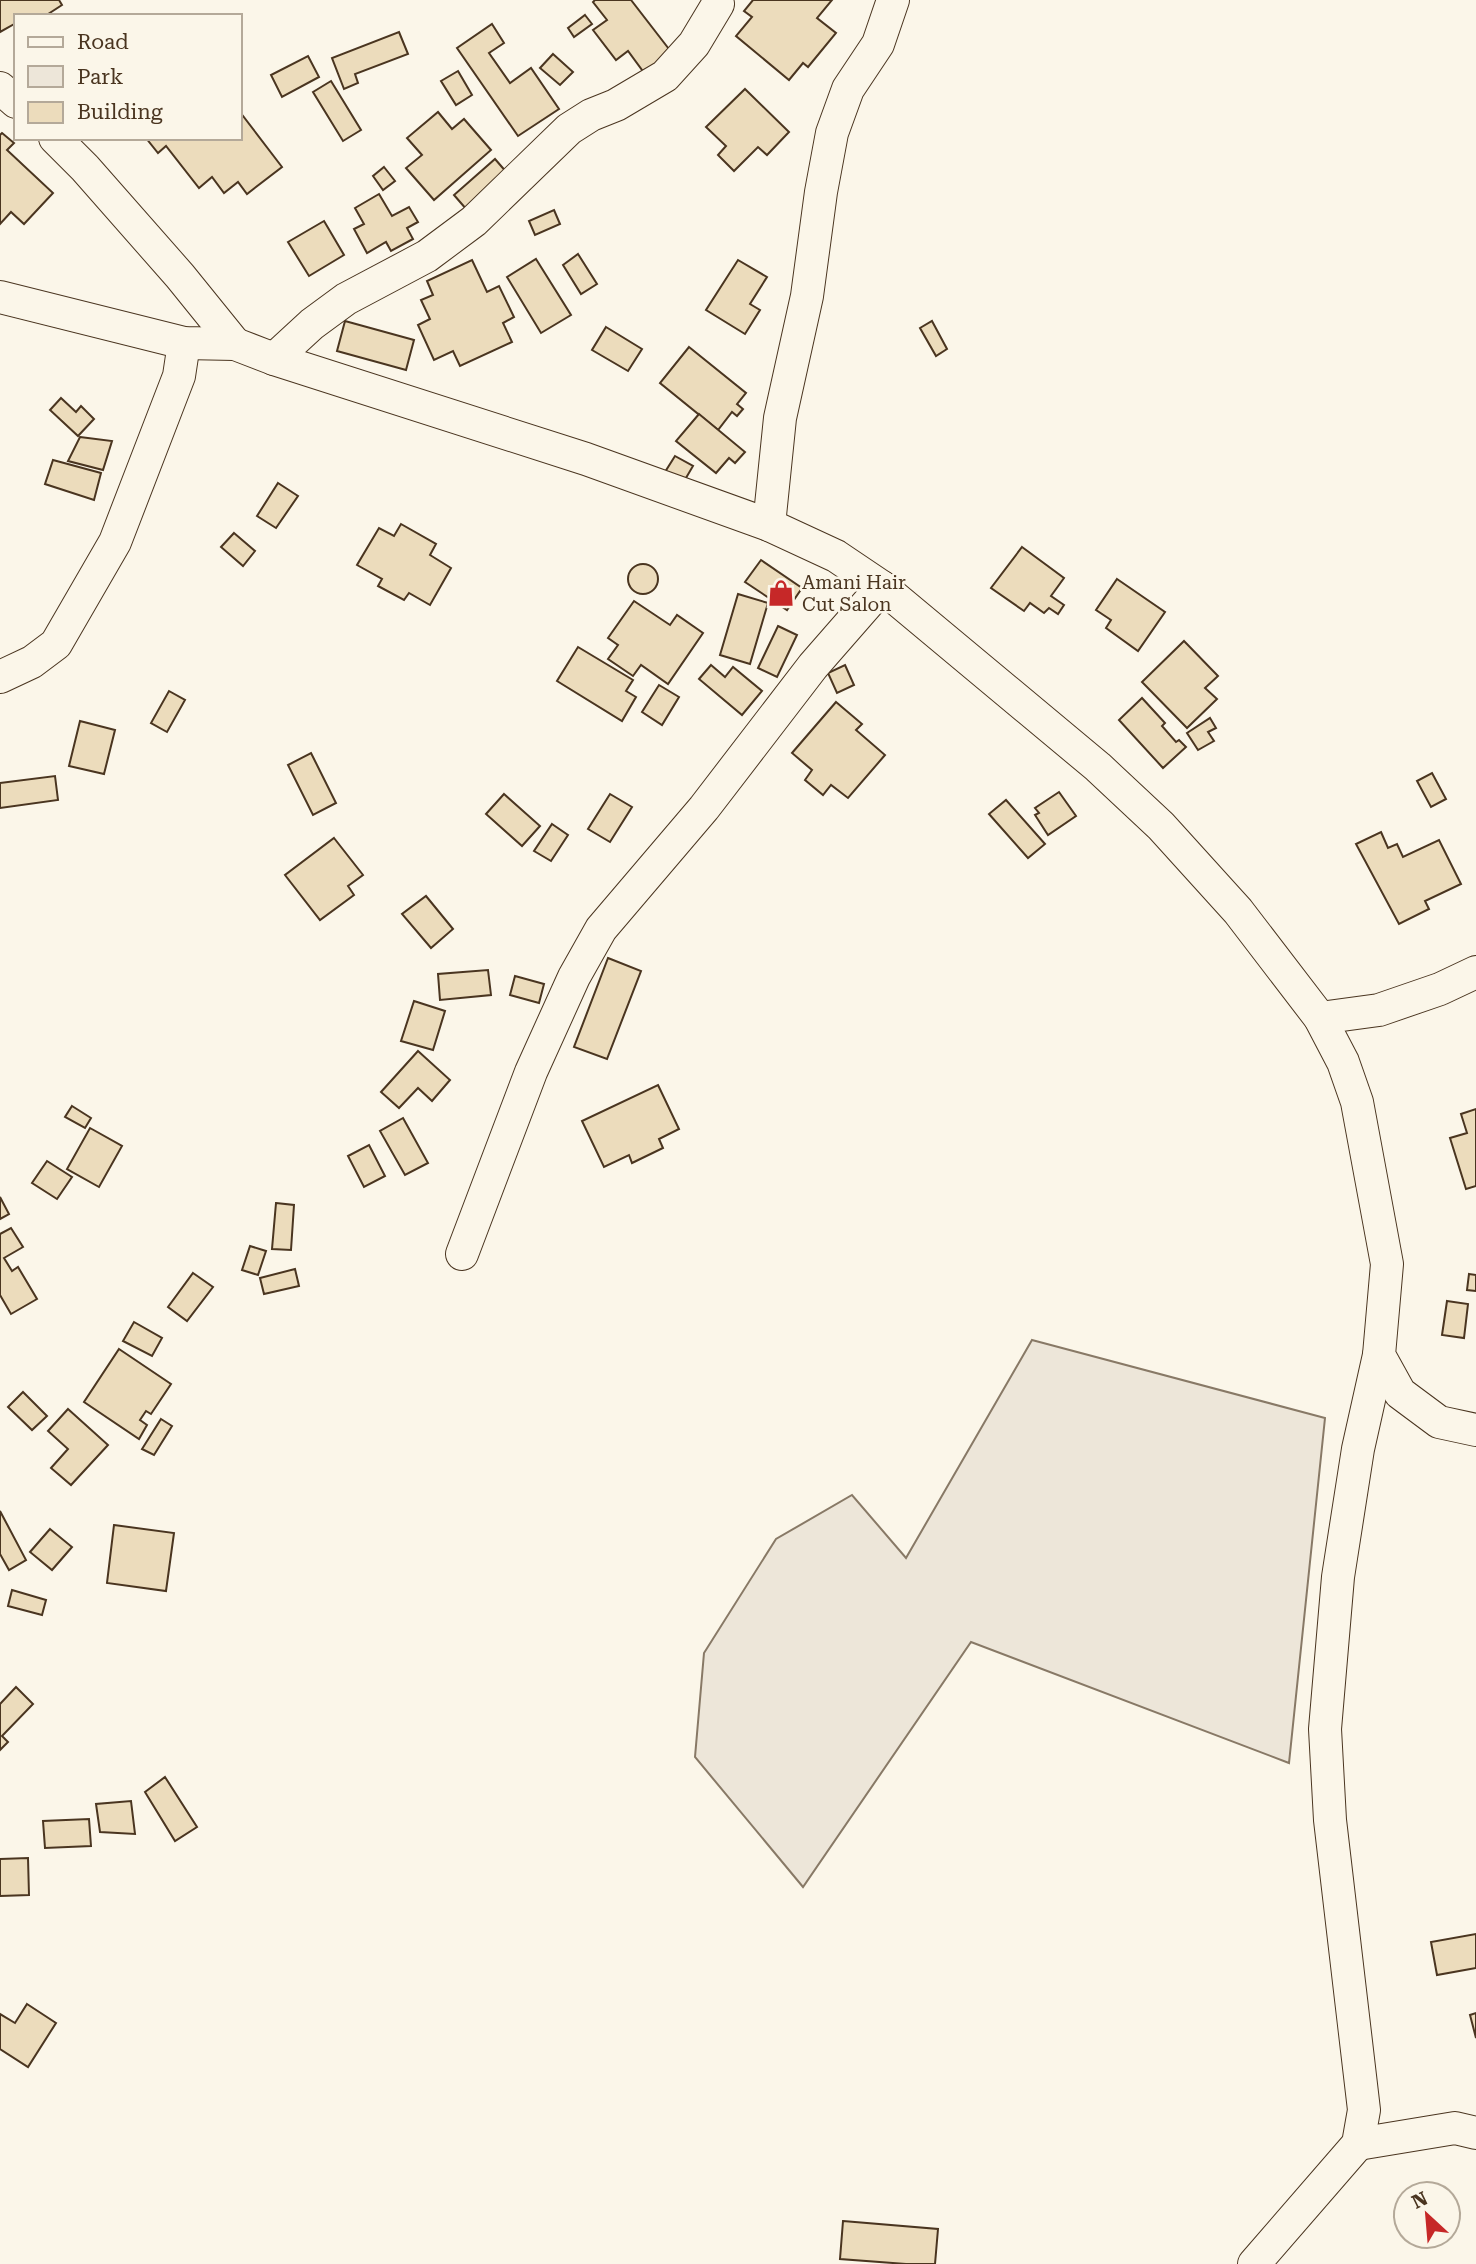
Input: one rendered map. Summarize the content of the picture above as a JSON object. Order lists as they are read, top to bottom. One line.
{"places":{"shop":["Amani Hair Cut Salon"]},"legend":["Road","Park","Building"],"north":"top left"}
